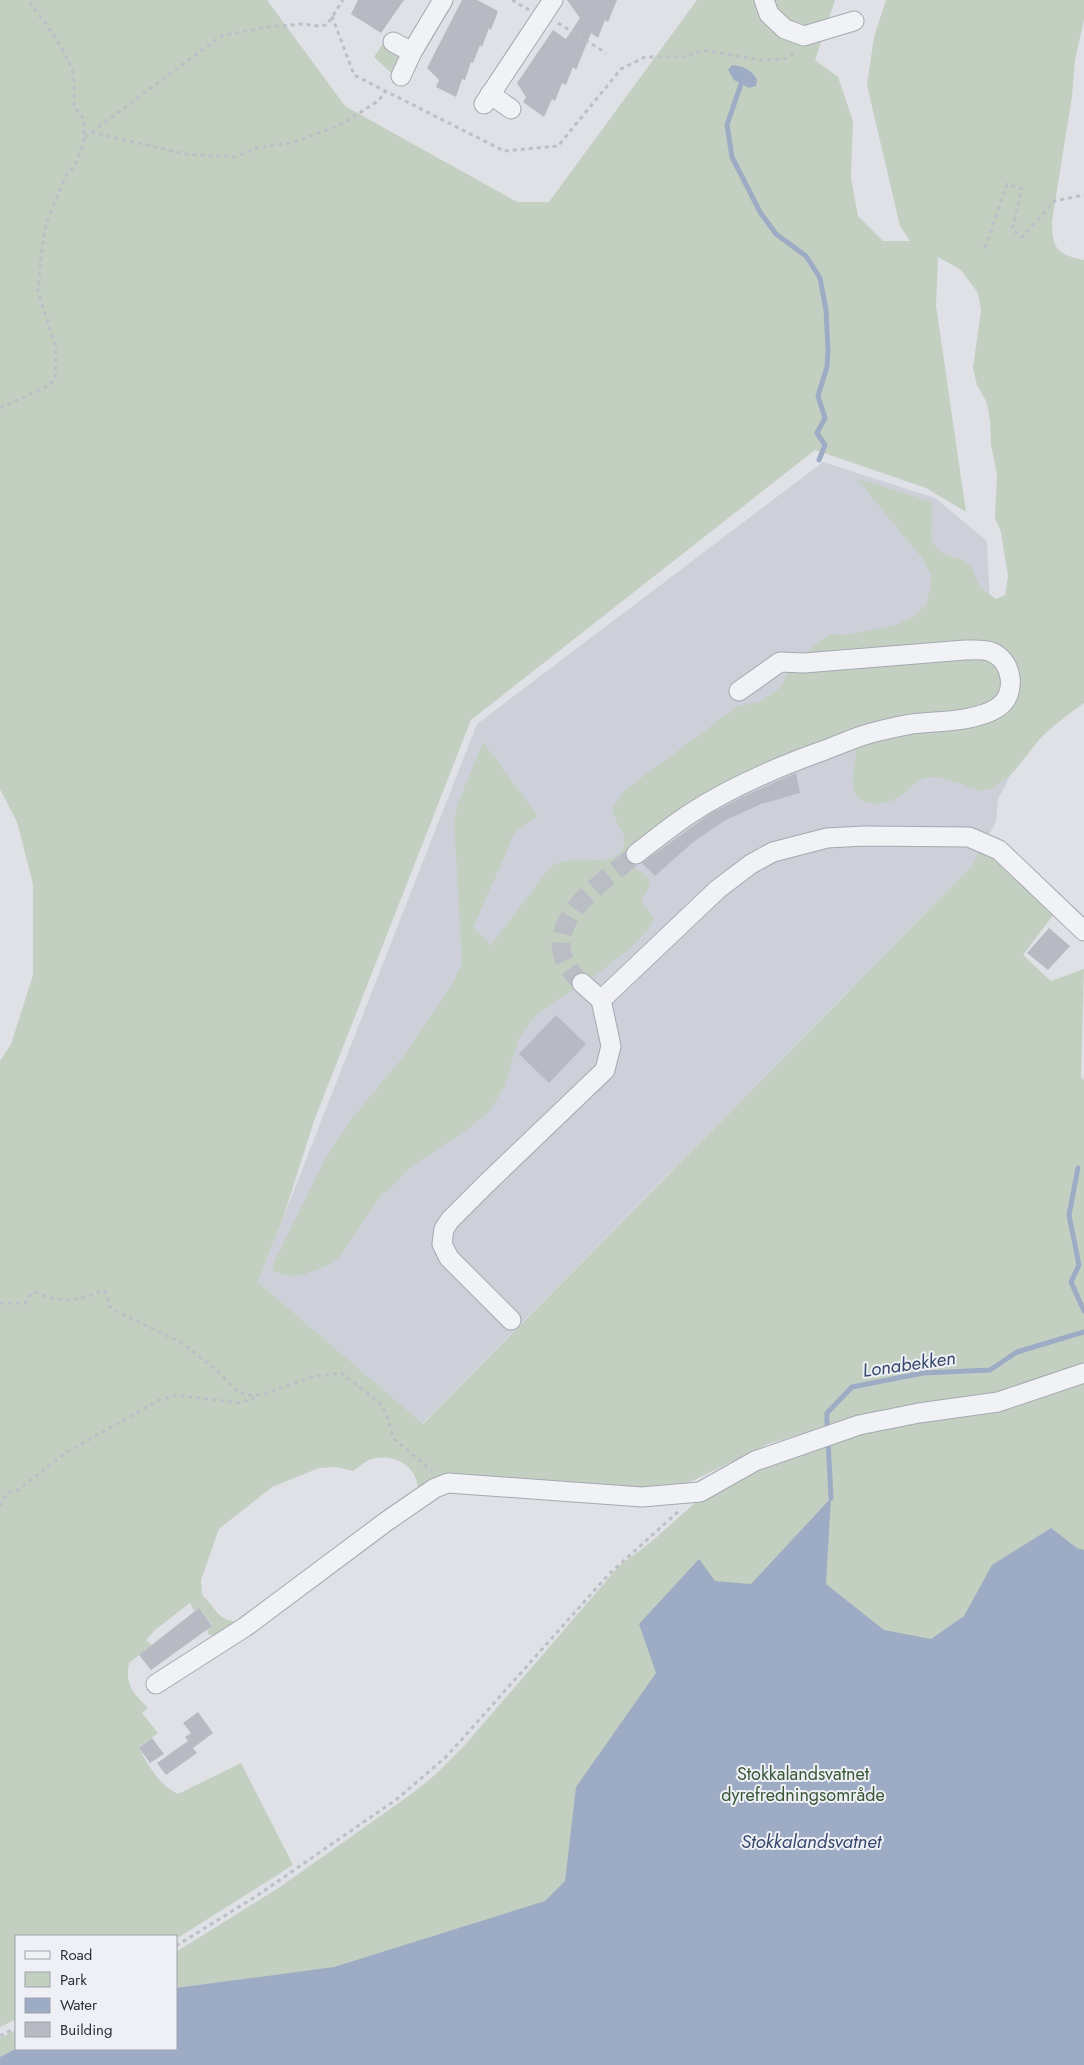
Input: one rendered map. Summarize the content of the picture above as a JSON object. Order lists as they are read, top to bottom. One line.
{"water":["Lonabekken","Stokkalandsvatnet"],"parks":["Stokkalandsvatnet dyrefredningsområde"],"legend":["Road","Park","Water","Building"]}
